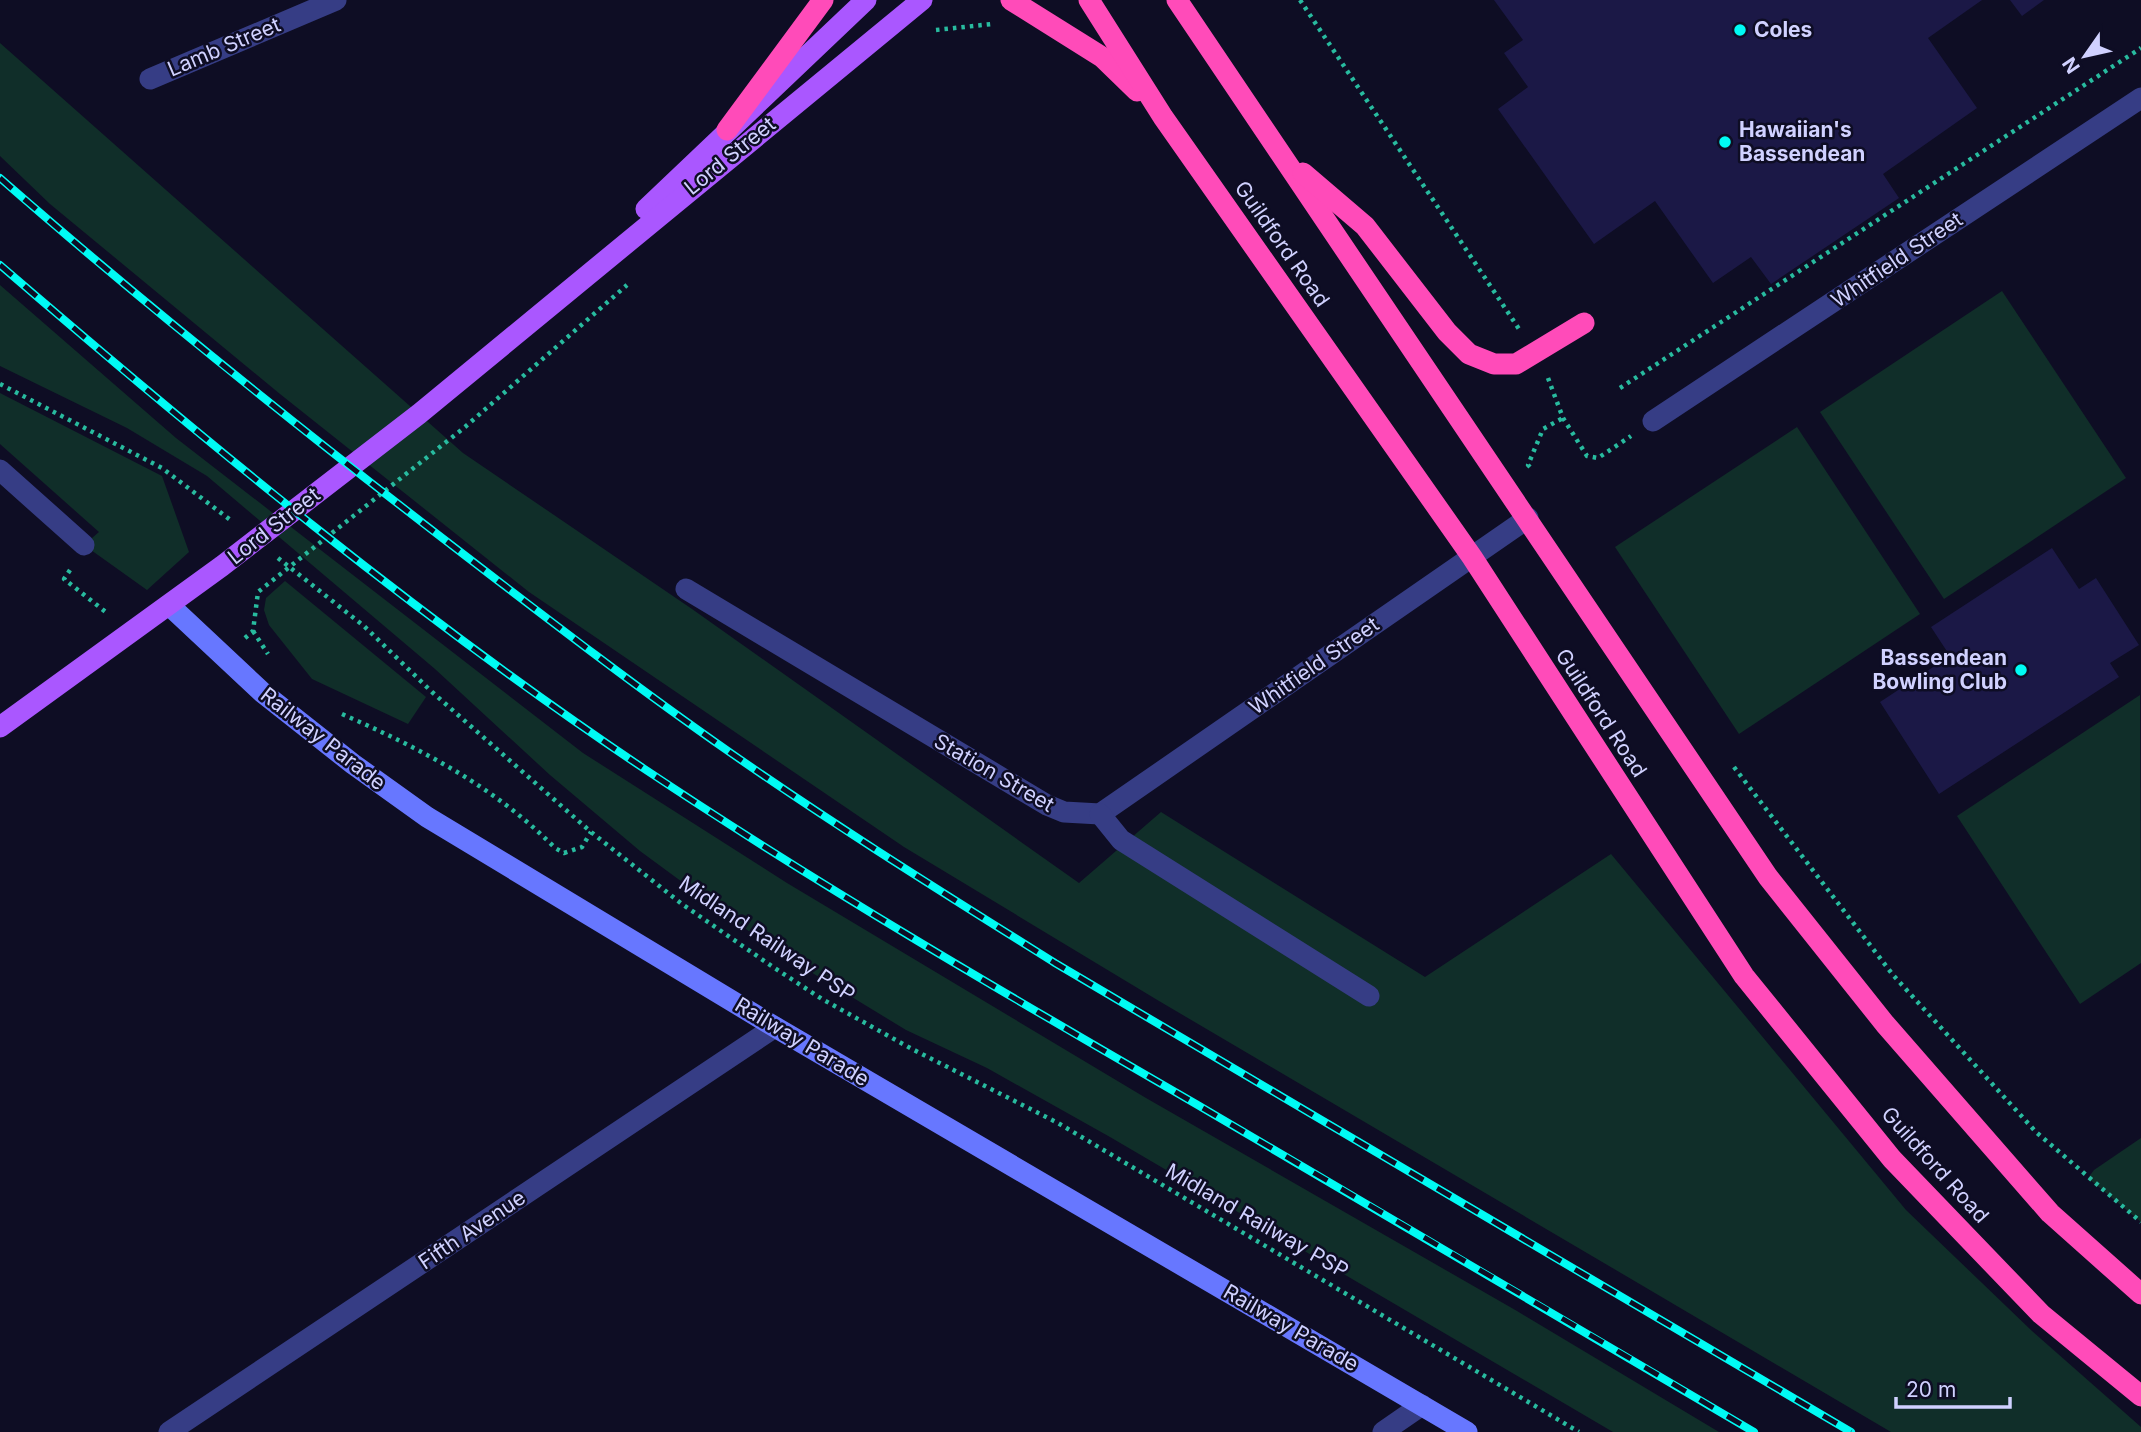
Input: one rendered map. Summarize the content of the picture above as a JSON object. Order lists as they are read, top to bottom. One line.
{"streets":{"highway":["Guildford Road"],"main road":["Lord Street"],"street":["Lamb Street","Whitfield Street","Railway Parade","Station Street","Fifth Avenue"],"path":["Midland Railway PSP"]},"crossings":[["Lord Street","Railway Parade"],["Guildford Road","Whitfield Street"],["Whitfield Street","Station Street"],["Railway Parade","Fifth Avenue"]],"places":["Coles","Hawaiian's Bassendean","Bassendean Bowling Club"],"scale_bar":"20 m","north":"bottom left"}
